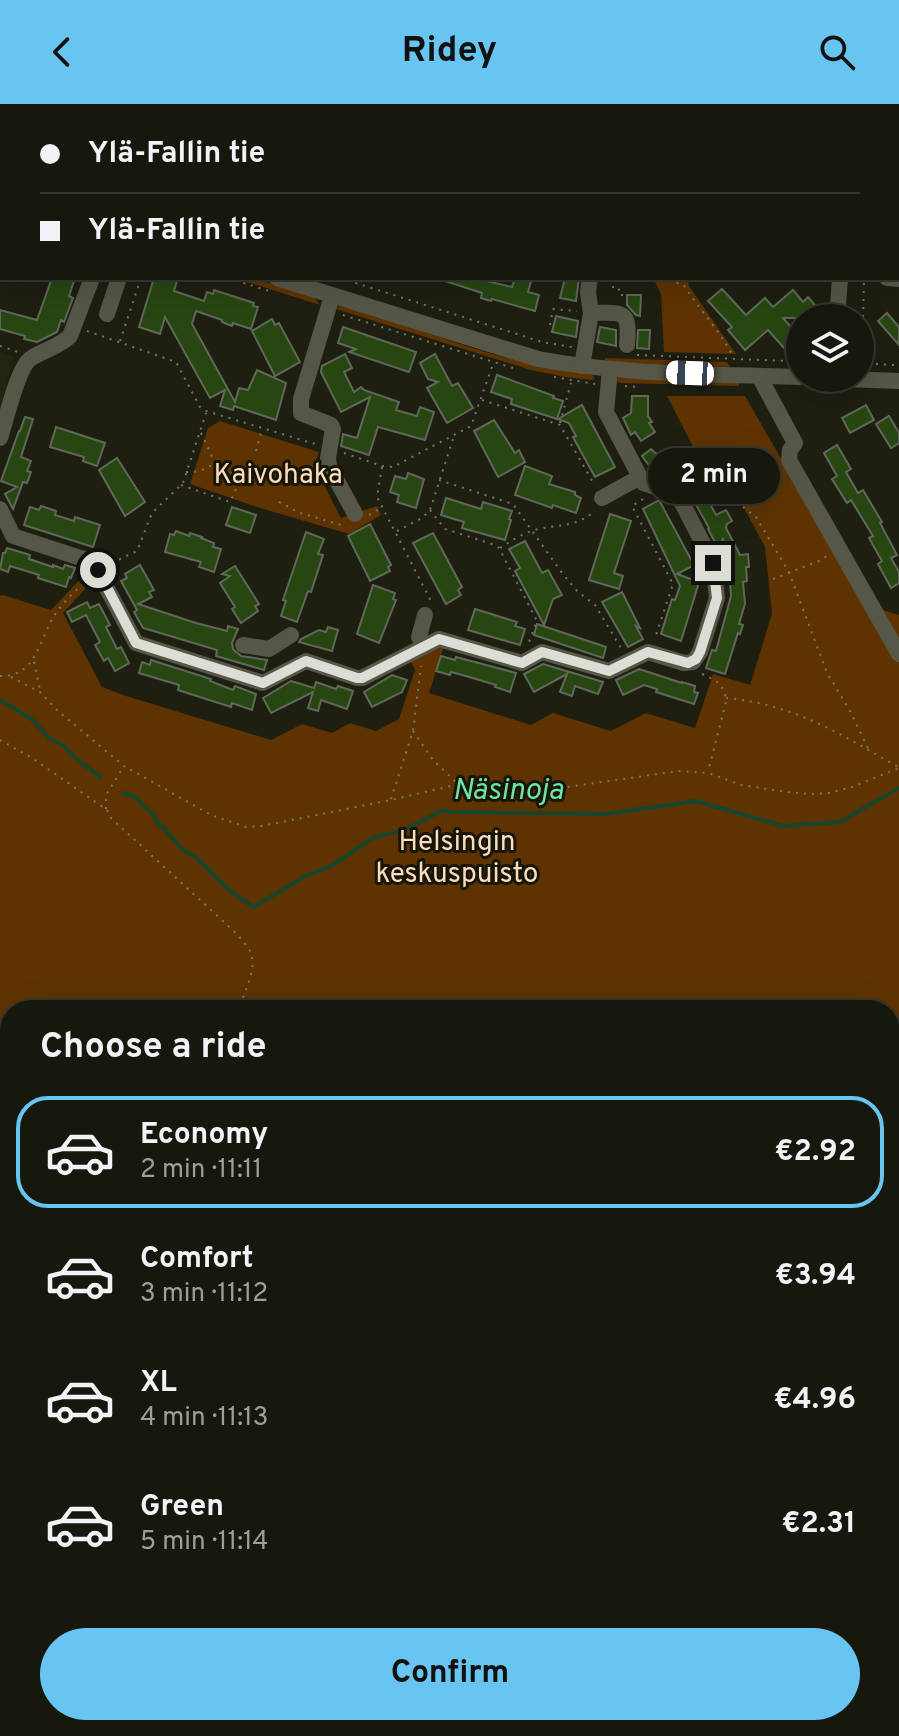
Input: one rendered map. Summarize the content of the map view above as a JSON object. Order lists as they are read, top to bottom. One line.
{"water":["Näsinoja"],"parks":["Kaivohaka","Helsingin keskuspuisto"],"page":{"header":"Ridey","banner":["Ylä-Fallin tie","Ylä-Fallin tie"],"bubble":"2 min","heading":"Choose a ride","list":[{"name":"Economy","note":"2 min · 11:11","value":"€2.92"},{"name":"Comfort","note":"3 min · 11:12","value":"€3.94"},{"name":"XL","note":"4 min · 11:13","value":"€4.96"},{"name":"Green","note":"5 min · 11:14","value":"€2.31"}],"buttons":"Confirm"}}
